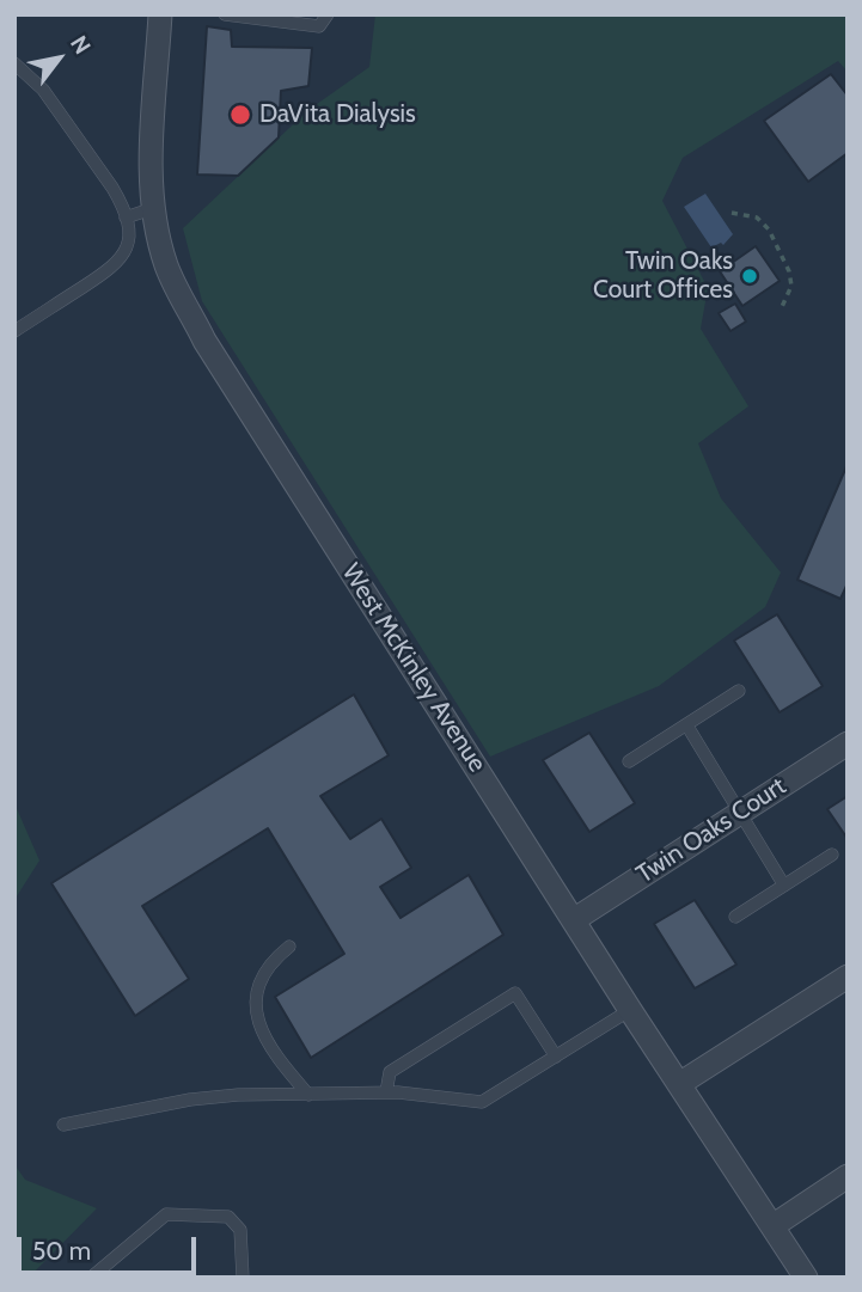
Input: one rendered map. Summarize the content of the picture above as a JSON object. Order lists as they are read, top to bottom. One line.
{"streets":{"street":["West McKinley Avenue","Twin Oaks Court"]},"crossings":[["West McKinley Avenue","Twin Oaks Court"]],"places":["DaVita Dialysis","Twin Oaks Court Offices"],"scale_bar":"50 m","north":"top right"}
